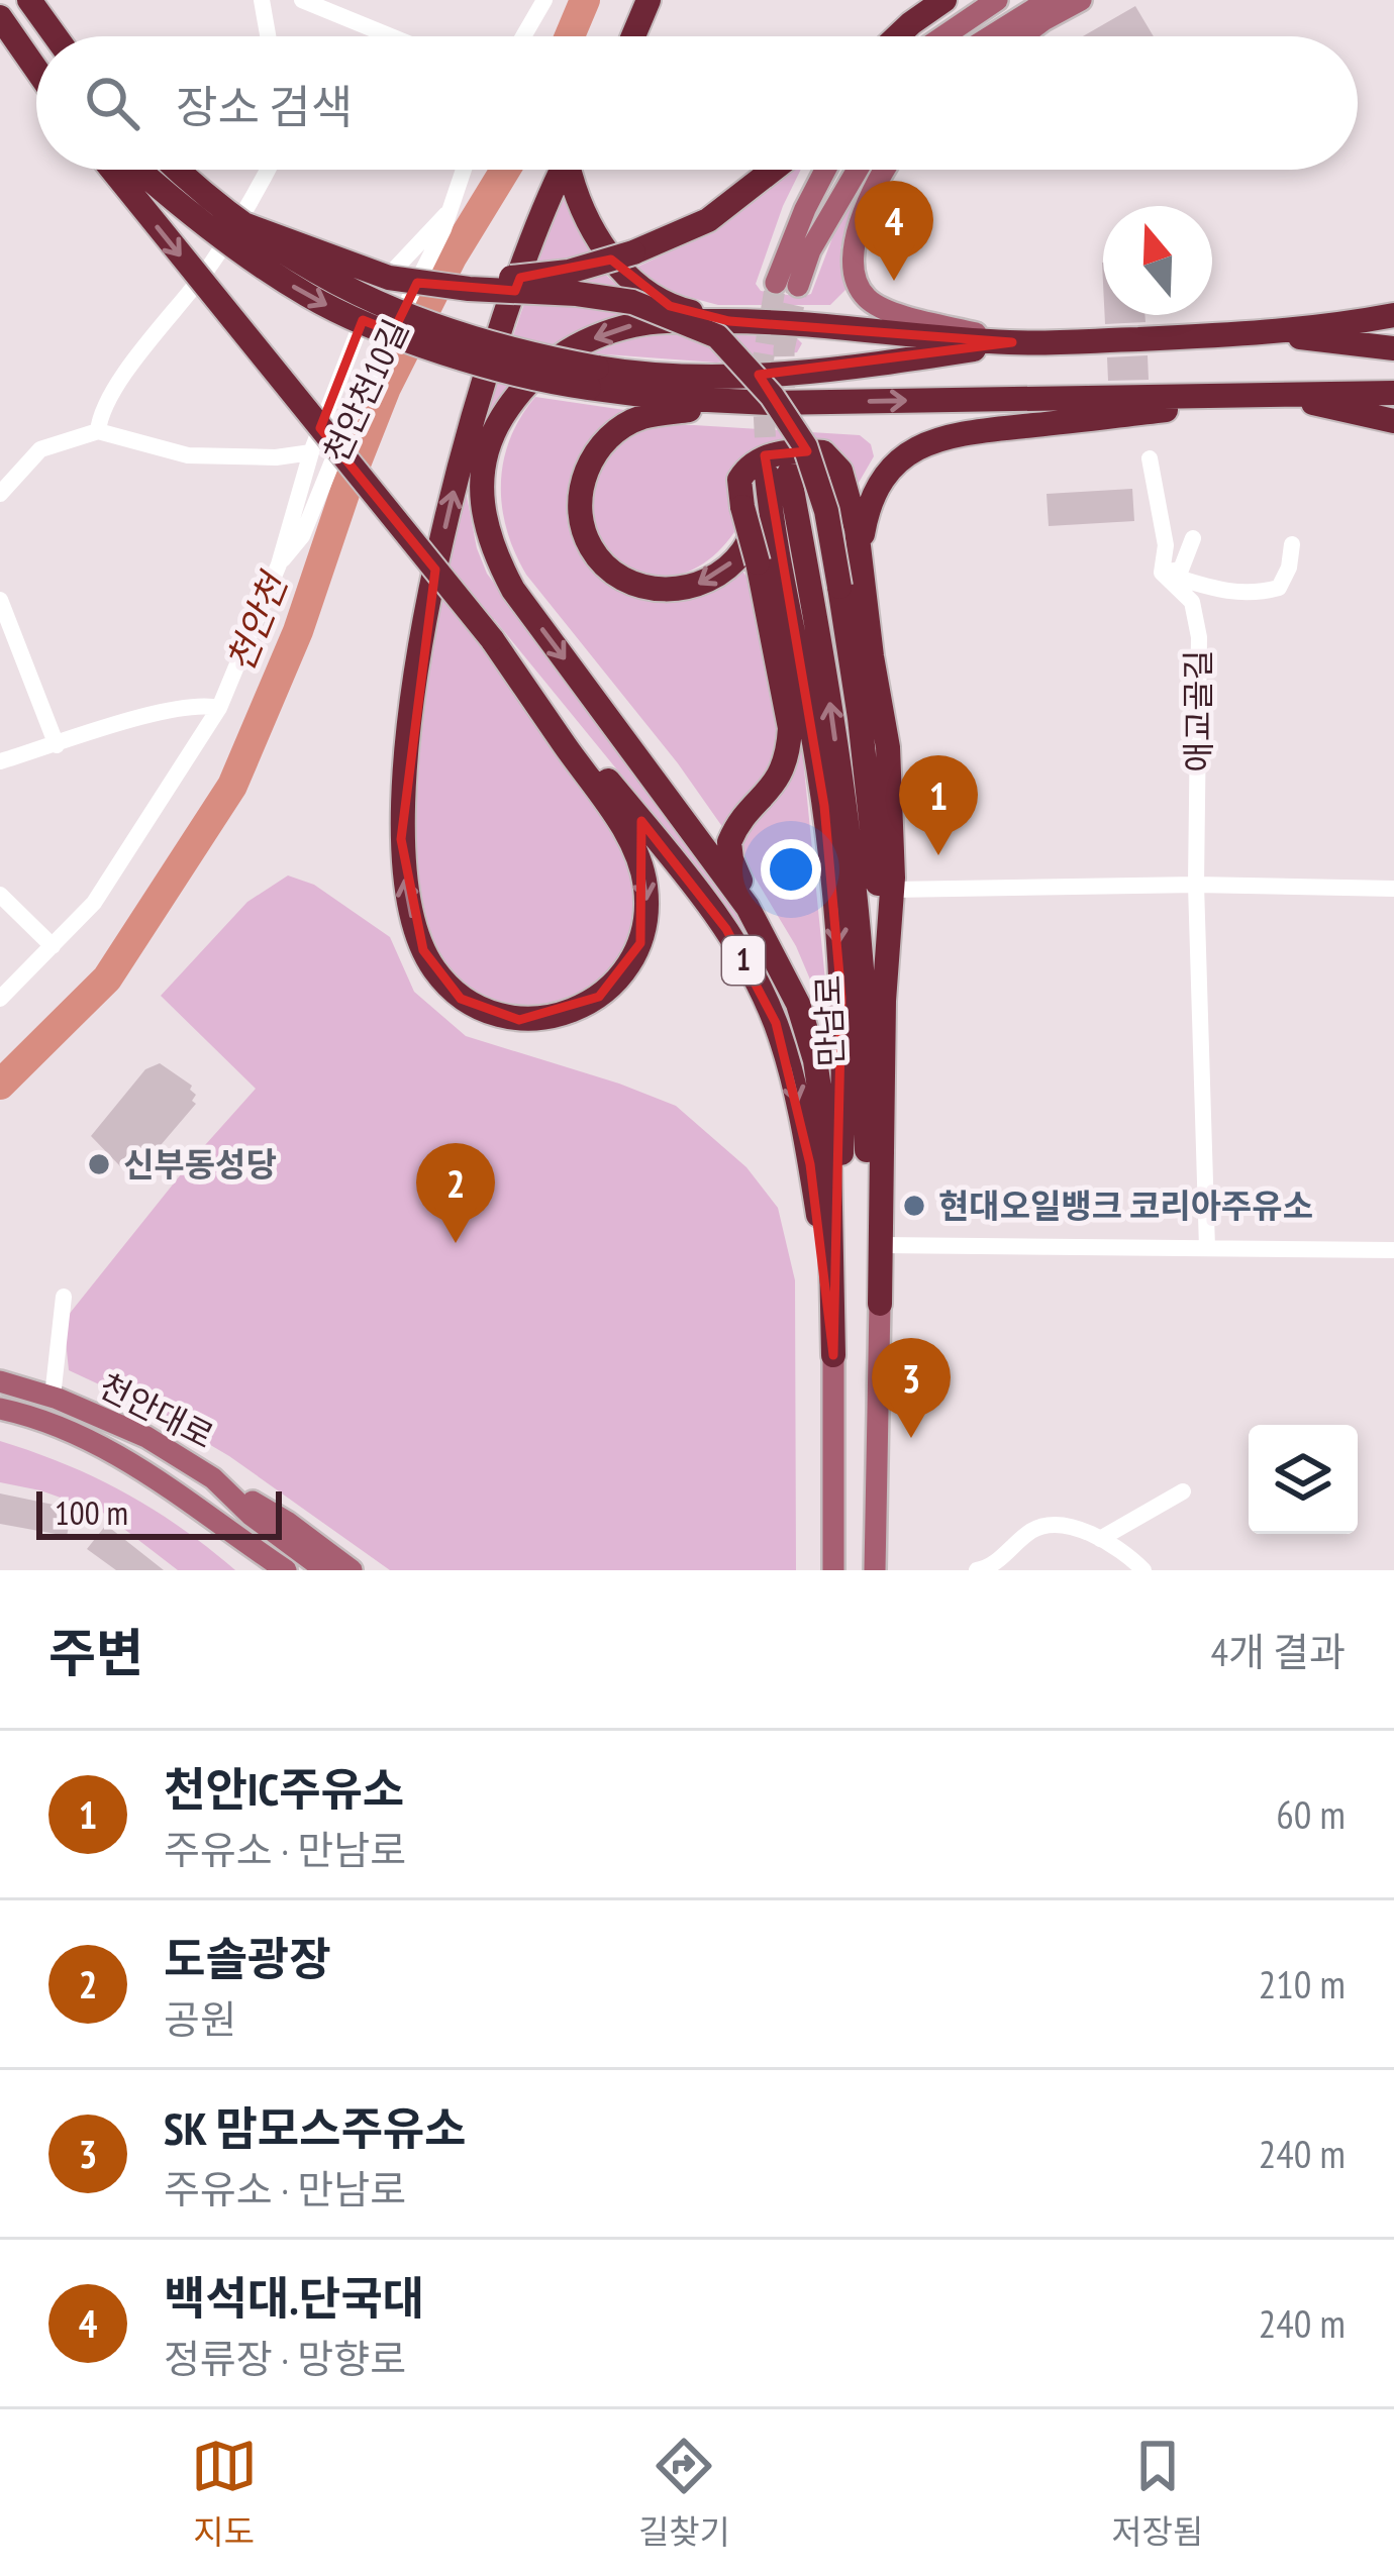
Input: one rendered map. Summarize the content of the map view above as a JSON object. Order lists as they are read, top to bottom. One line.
{"streets":{"highway":["1","만남로"],"main road":["천안대로"],"street":["천안천10길","애교골길"]},"crossings":[["1","만남로"]],"water":["천안천"],"places":["신부동성당","현대오일뱅크 코리아주유소"],"scale_bar":"100 m","north":"top","page":{"search":"장소 검색","pins":["4","1","2","3"],"scale":"100 m","heading":["주변","4개 결과"],"list":[{"mark":"1","name":"천안IC주유소","note":"주유소 · 만남로","value":"60 m"},{"mark":"2","name":"도솔광장","note":"공원","value":"210 m"},{"mark":"3","name":"SK 맘모스주유소","note":"주유소 · 만남로","value":"240 m"},{"mark":"4","name":"백석대.단국대","note":"정류장 · 망향로","value":"240 m"}],"nav":["지도","길찾기","저장됨"]}}
